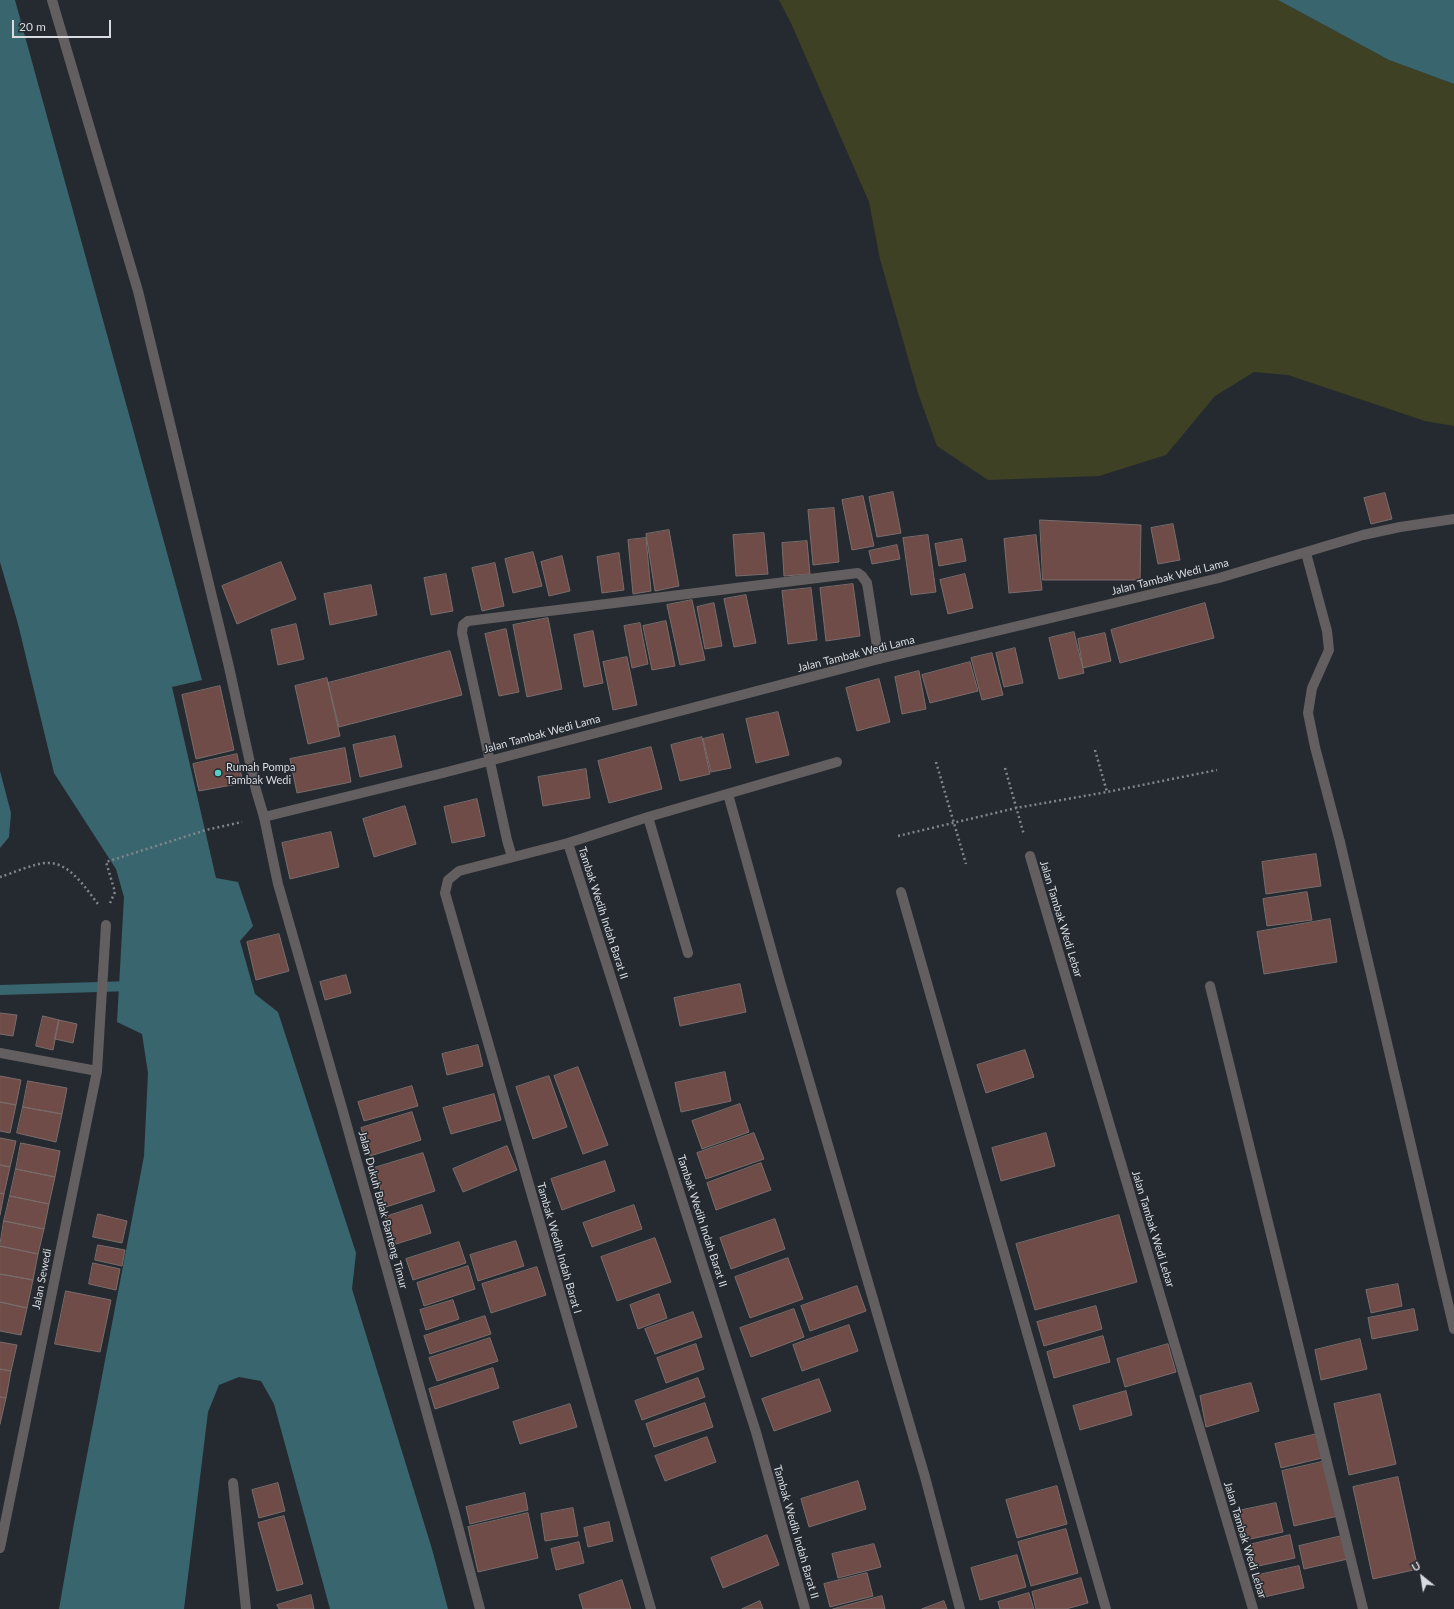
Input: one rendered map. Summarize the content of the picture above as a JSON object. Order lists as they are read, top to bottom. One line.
{"streets":{"street":["Jalan Tambak Wedi Lama","Tambak Wedih Indah Barat II","Jalan Tambak Wedi Lebar","Jalan Dukuh Bulak Banteng Timur","Tambak Wedih Indah Barat I","Jalan Sewedi"]},"crossings":[["Jalan Tambak Wedi Lama","Jalan Dukuh Bulak Banteng Timur"]],"places":["Rumah Pompa Tambak Wedi"],"scale_bar":"20 m","north":"top left"}
